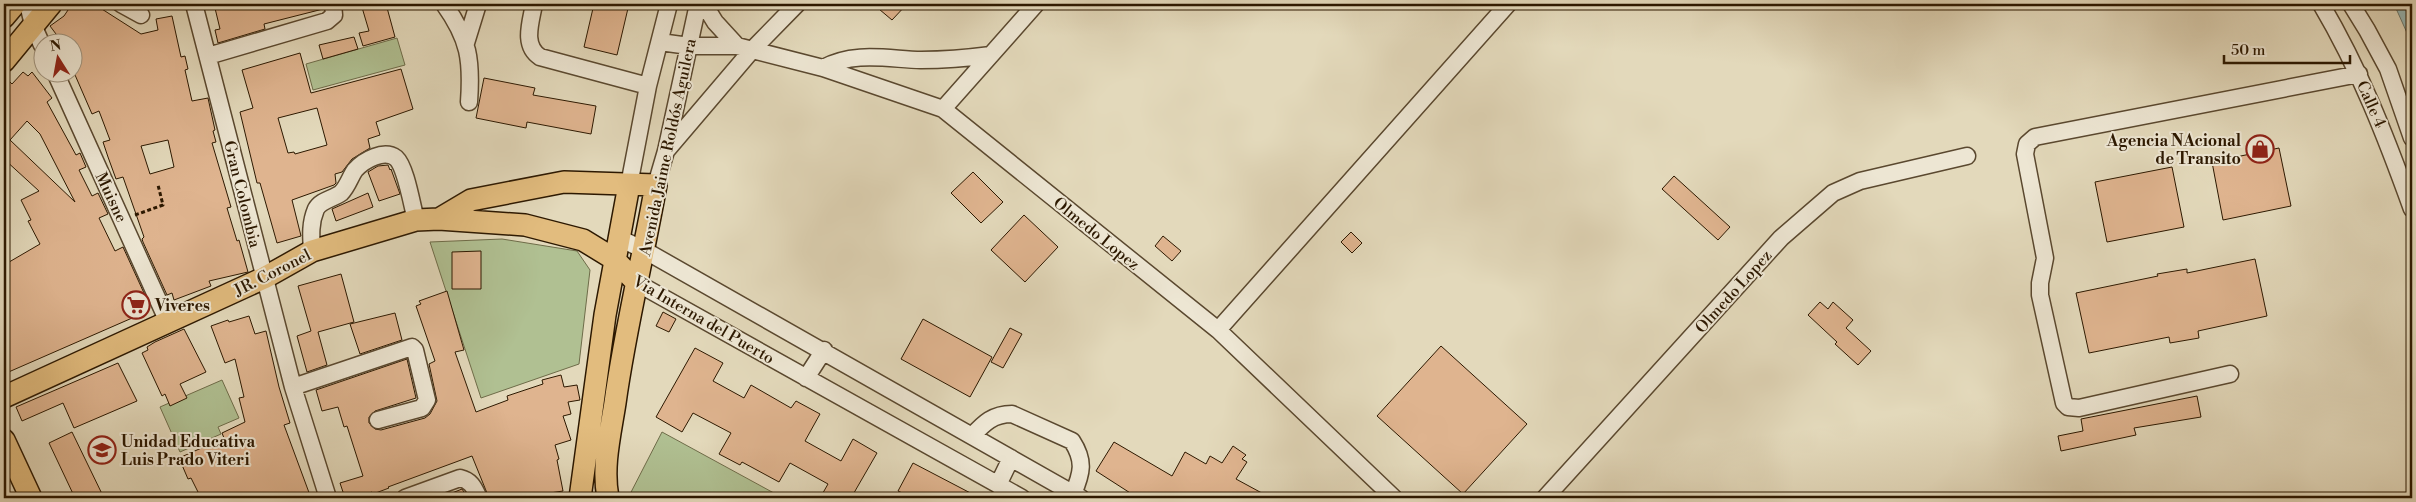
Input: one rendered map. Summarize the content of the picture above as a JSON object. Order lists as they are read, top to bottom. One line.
{"streets":{"main road":["Avenida Jaime Roldós Aguilera","JR. Coronel","Via Interna del Puerto"],"street":["Calle 4","Gran Colombia","Muisne","Olmedo Lopez"]},"crossings":[["Avenida Jaime Roldós Aguilera","Olmedo Lopez"],["Avenida Jaime Roldós Aguilera","Via Interna del Puerto"],["Gran Colombia","JR. Coronel"],["Muisne","JR. Coronel"],["JR. Coronel","Via Interna del Puerto"]],"places":{"shop":["Agencia NAcional de Transito"],"supermarket":["Viveres"],"school or university":["Unidad Educativa Luis Prado Viteri"]},"scale_bar":"50 m","north":"top"}
